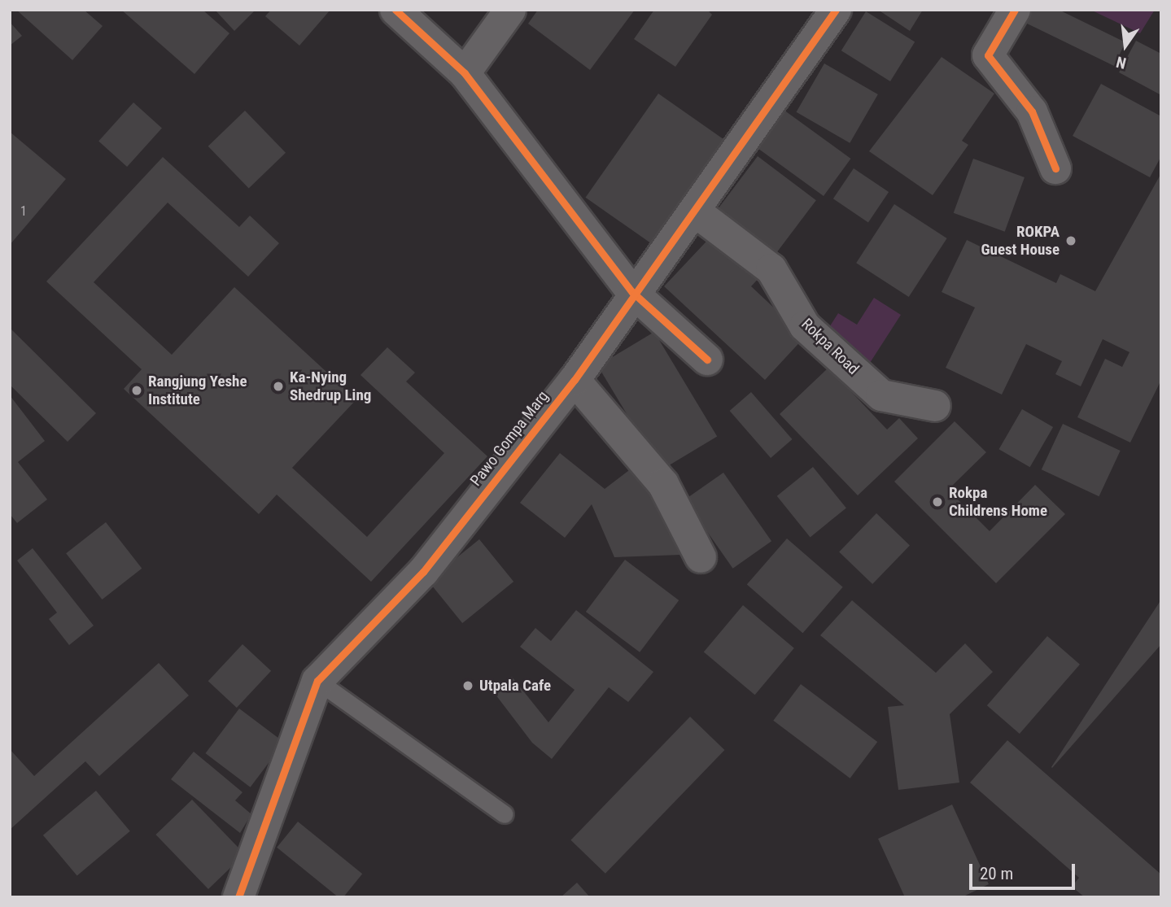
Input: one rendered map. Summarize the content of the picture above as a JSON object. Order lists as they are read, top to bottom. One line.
{"streets":{"street":["Rokpa Road","Pawo Gompa Marg"]},"crossings":[["Rokpa Road","Pawo Gompa Marg"]],"places":["ROKPA Guest House","Ka-Nying Shedrup Ling","Rangjung Yeshe Institute","Rokpa Childrens Home","Utpala Cafe"],"house_numbers":["1"],"scale_bar":"20 m","north":"bottom"}
